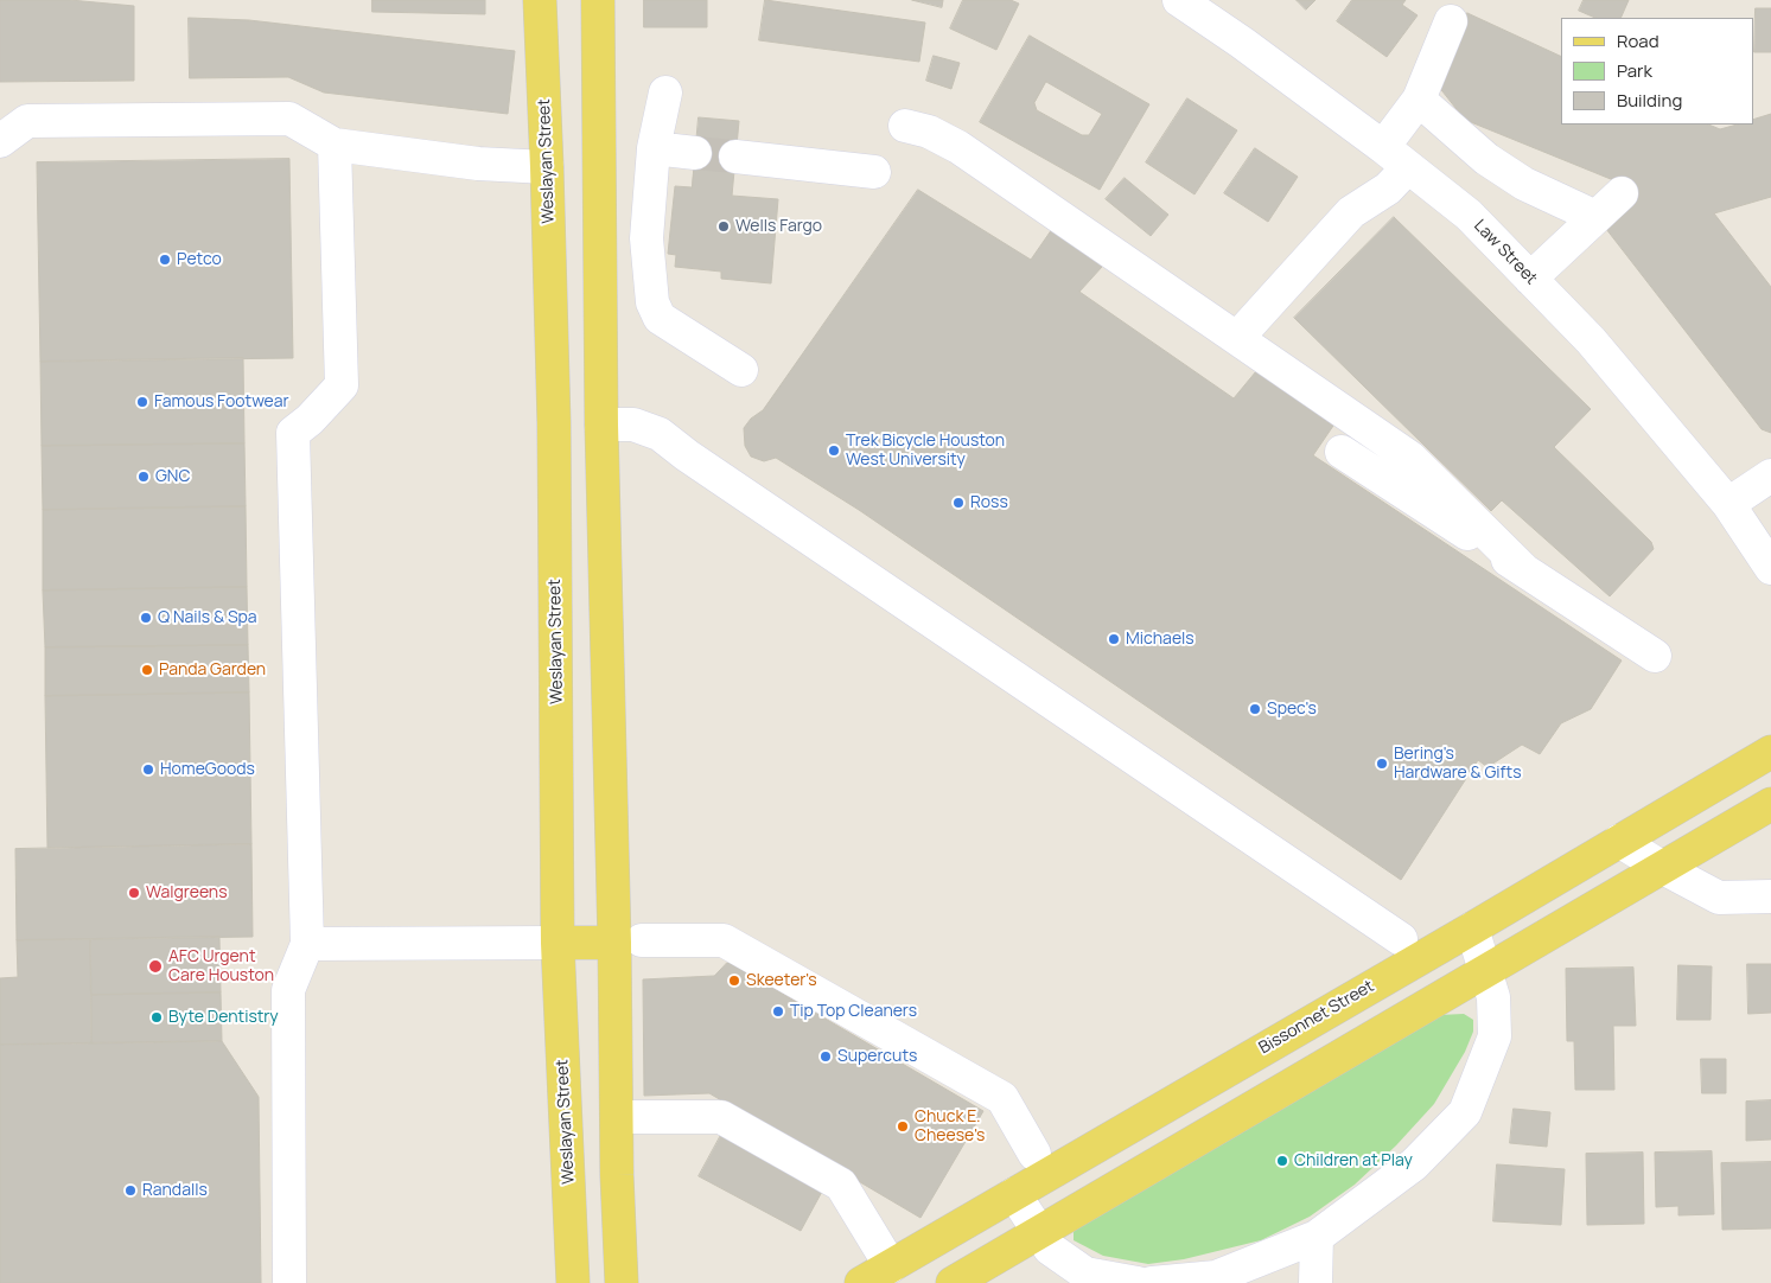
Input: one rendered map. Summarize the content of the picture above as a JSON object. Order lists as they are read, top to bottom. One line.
{"streets":{"main road":["Weslayan Street","Bissonnet Street"],"street":["Law Street"]},"places":["Wells Fargo","Petco","Famous Footwear","Trek Bicycle Houston West University","GNC","Ross","Q Nails & Spa","Michaels","Panda Garden","Spec's","Bering's Hardware & Gifts","HomeGoods","Walgreens","AFC Urgent Care Houston","Skeeter's","Tip Top Cleaners","Byte Dentistry","Supercuts","Chuck E. Cheese's","Children at Play","Randalls"],"legend":["Road","Park","Building"]}
